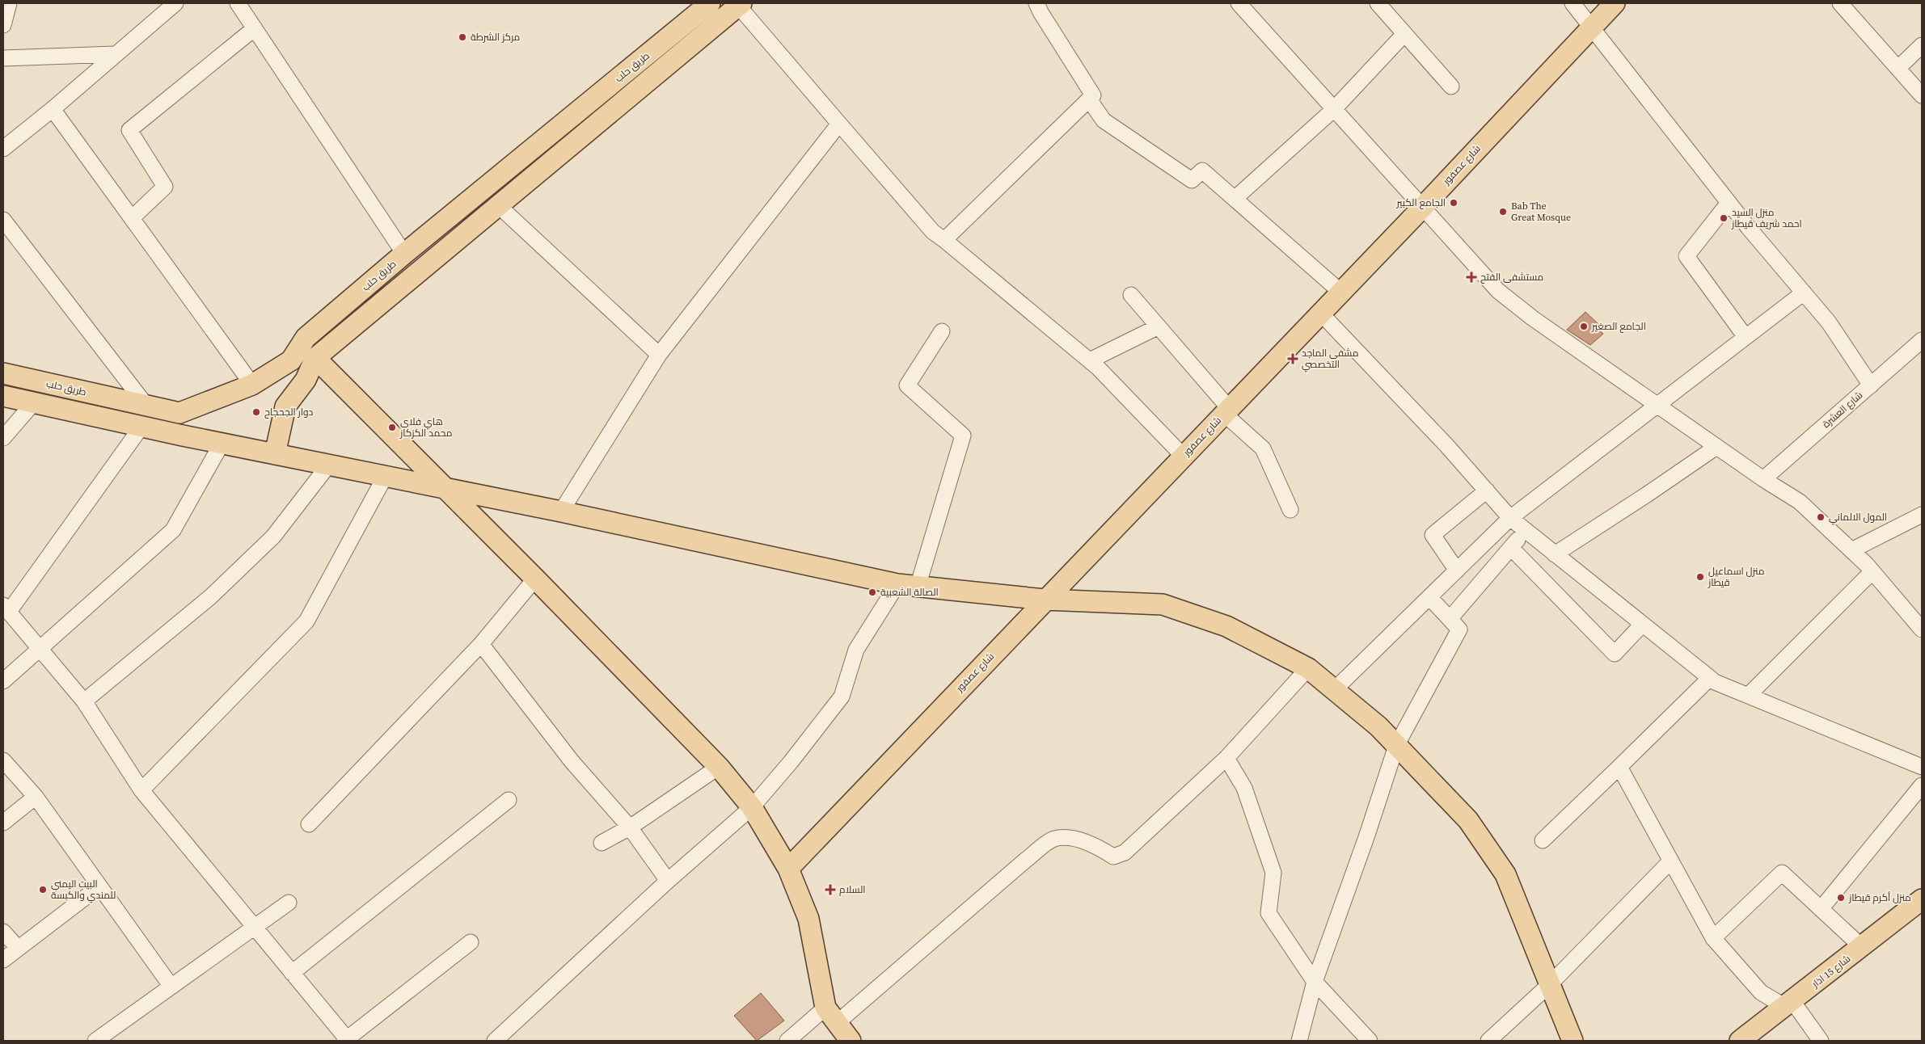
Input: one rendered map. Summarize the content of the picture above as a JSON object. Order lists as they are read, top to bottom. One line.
{"streets":{"main road":["طريق حلب","شارع عصفور","شارع 15 اذار"],"street":["شارع العشرة"]},"places":{"other":["مركز الشرطة","الجامع الكبير","Bab The Great Mosque","منزل السيد احمد شريف قيطاز","الجامع الصغير","دوار الجحجاح","هاي فلاي محمد الكزكاز","المول الالماني","منزل اسماعيل قيطاز","الصالة الشعبية","البيت اليمني للمندي والكبسة","منزل أكرم قيطاز"],"health":["مستشفى الفتح","مشفى الماجد التخصصي","السلام"]}}
